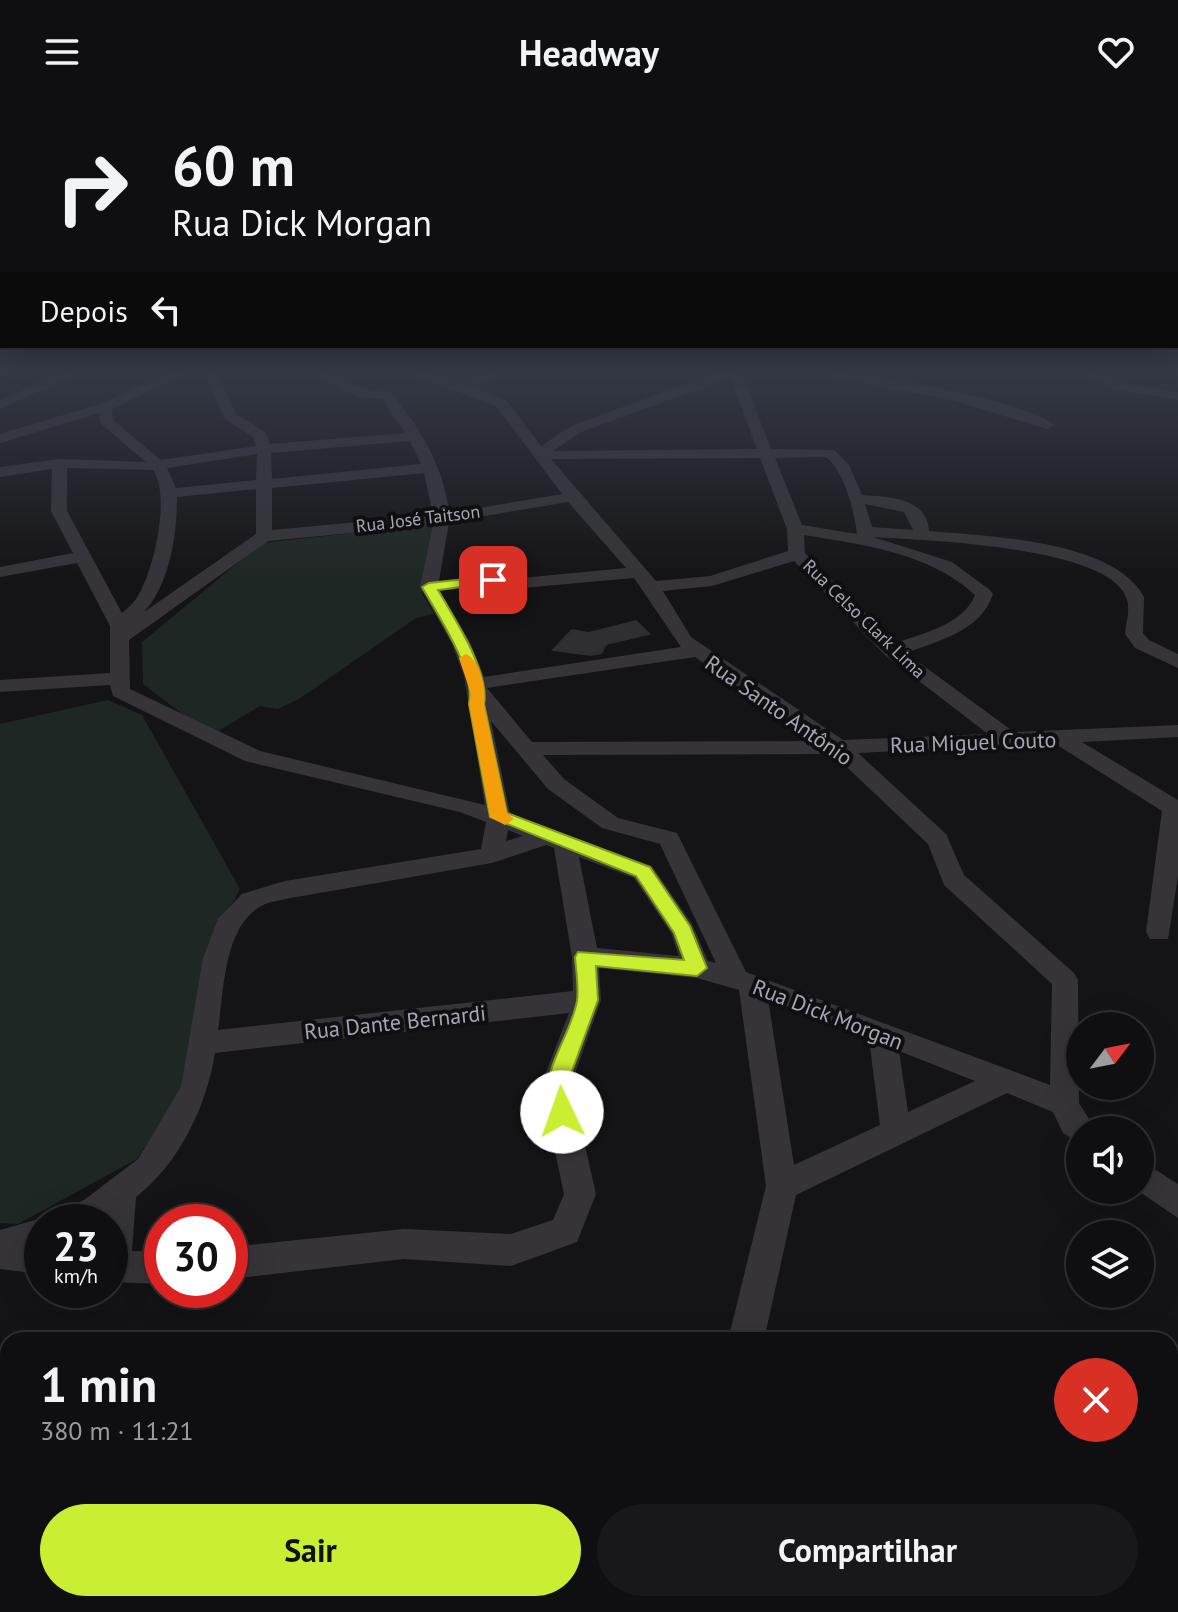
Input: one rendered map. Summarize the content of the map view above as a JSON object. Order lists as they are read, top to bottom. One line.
{"streets":{"street":["Rua José Taitson","Rua Celso Clark Lima","Rua Santo Antônio","Rua Miguel Couto","Rua Dick Morgan","Rua Dante Bernardi"]},"crossings":[["Rua José Taitson","Rua Santo Antônio"],["Rua Celso Clark Lima","Rua Miguel Couto"],["Rua Santo Antônio","Rua Miguel Couto"],["Rua Santo Antônio","Rua Dick Morgan"]],"north":"top right","page":{"header":"Headway","turn":["60 m","Rua Dick Morgan"],"then":"Depois","speed":"23 km/h","limit":"30","heading":["1 min","380 m · 11:21"],"buttons":["Sair","Compartilhar"]}}
